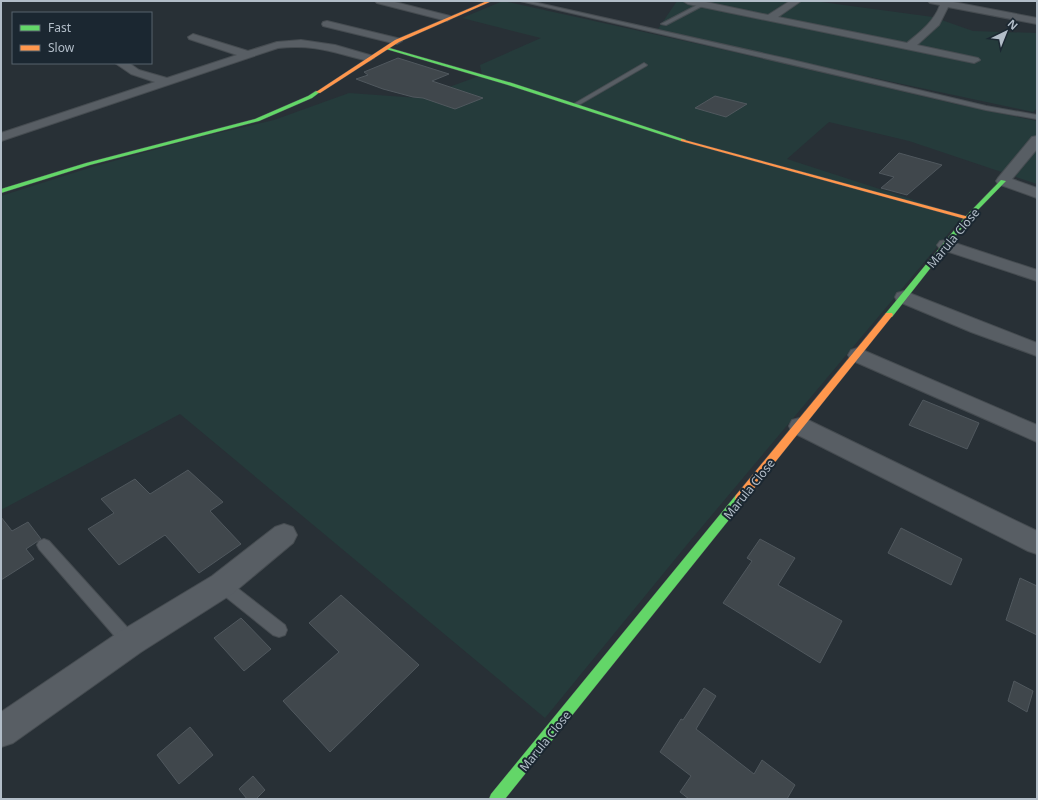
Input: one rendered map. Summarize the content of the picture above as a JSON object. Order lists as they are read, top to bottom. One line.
{"streets":{"street":["Marula Close"]},"legend":["Fast","Slow"],"north":"top right"}
